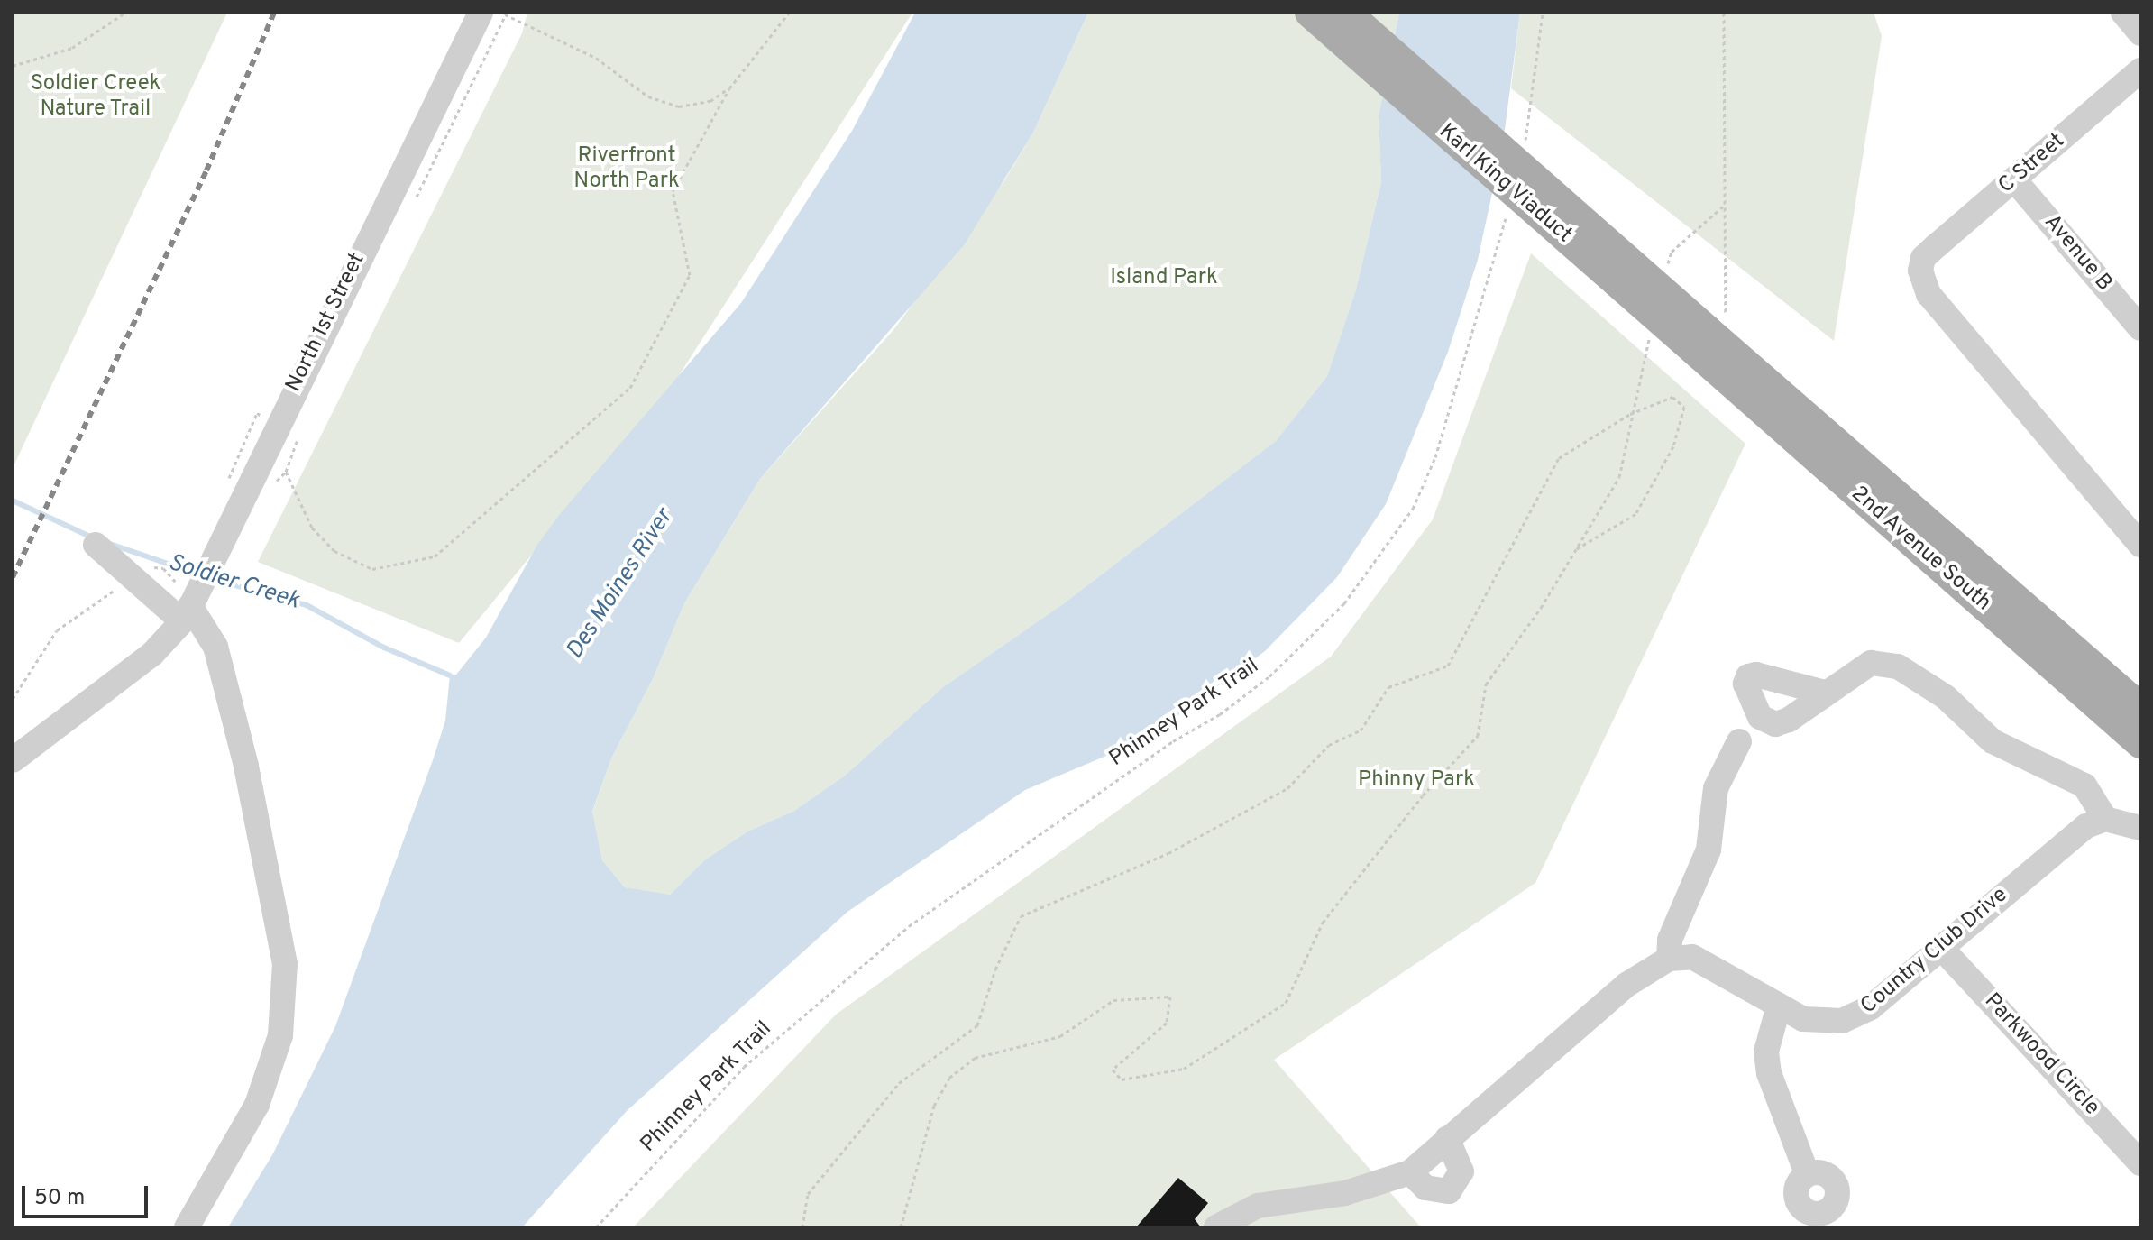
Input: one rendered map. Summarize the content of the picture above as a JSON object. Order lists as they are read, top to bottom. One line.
{"streets":{"main road":["Karl King Viaduct","2nd Avenue South"],"street":["C Street","Avenue B","North 1st Street","Country Club Drive","Parkwood Circle"],"path":["Phinney Park Trail"]},"crossings":[["C Street","Avenue B"],["Karl King Viaduct","2nd Avenue South"],["Country Club Drive","Parkwood Circle"]],"water":["Soldier Creek","Des Moines River"],"parks":["Soldier Creek Nature Trail","Riverfront North Park","Island Park","Phinny Park"],"scale_bar":"50 m"}
